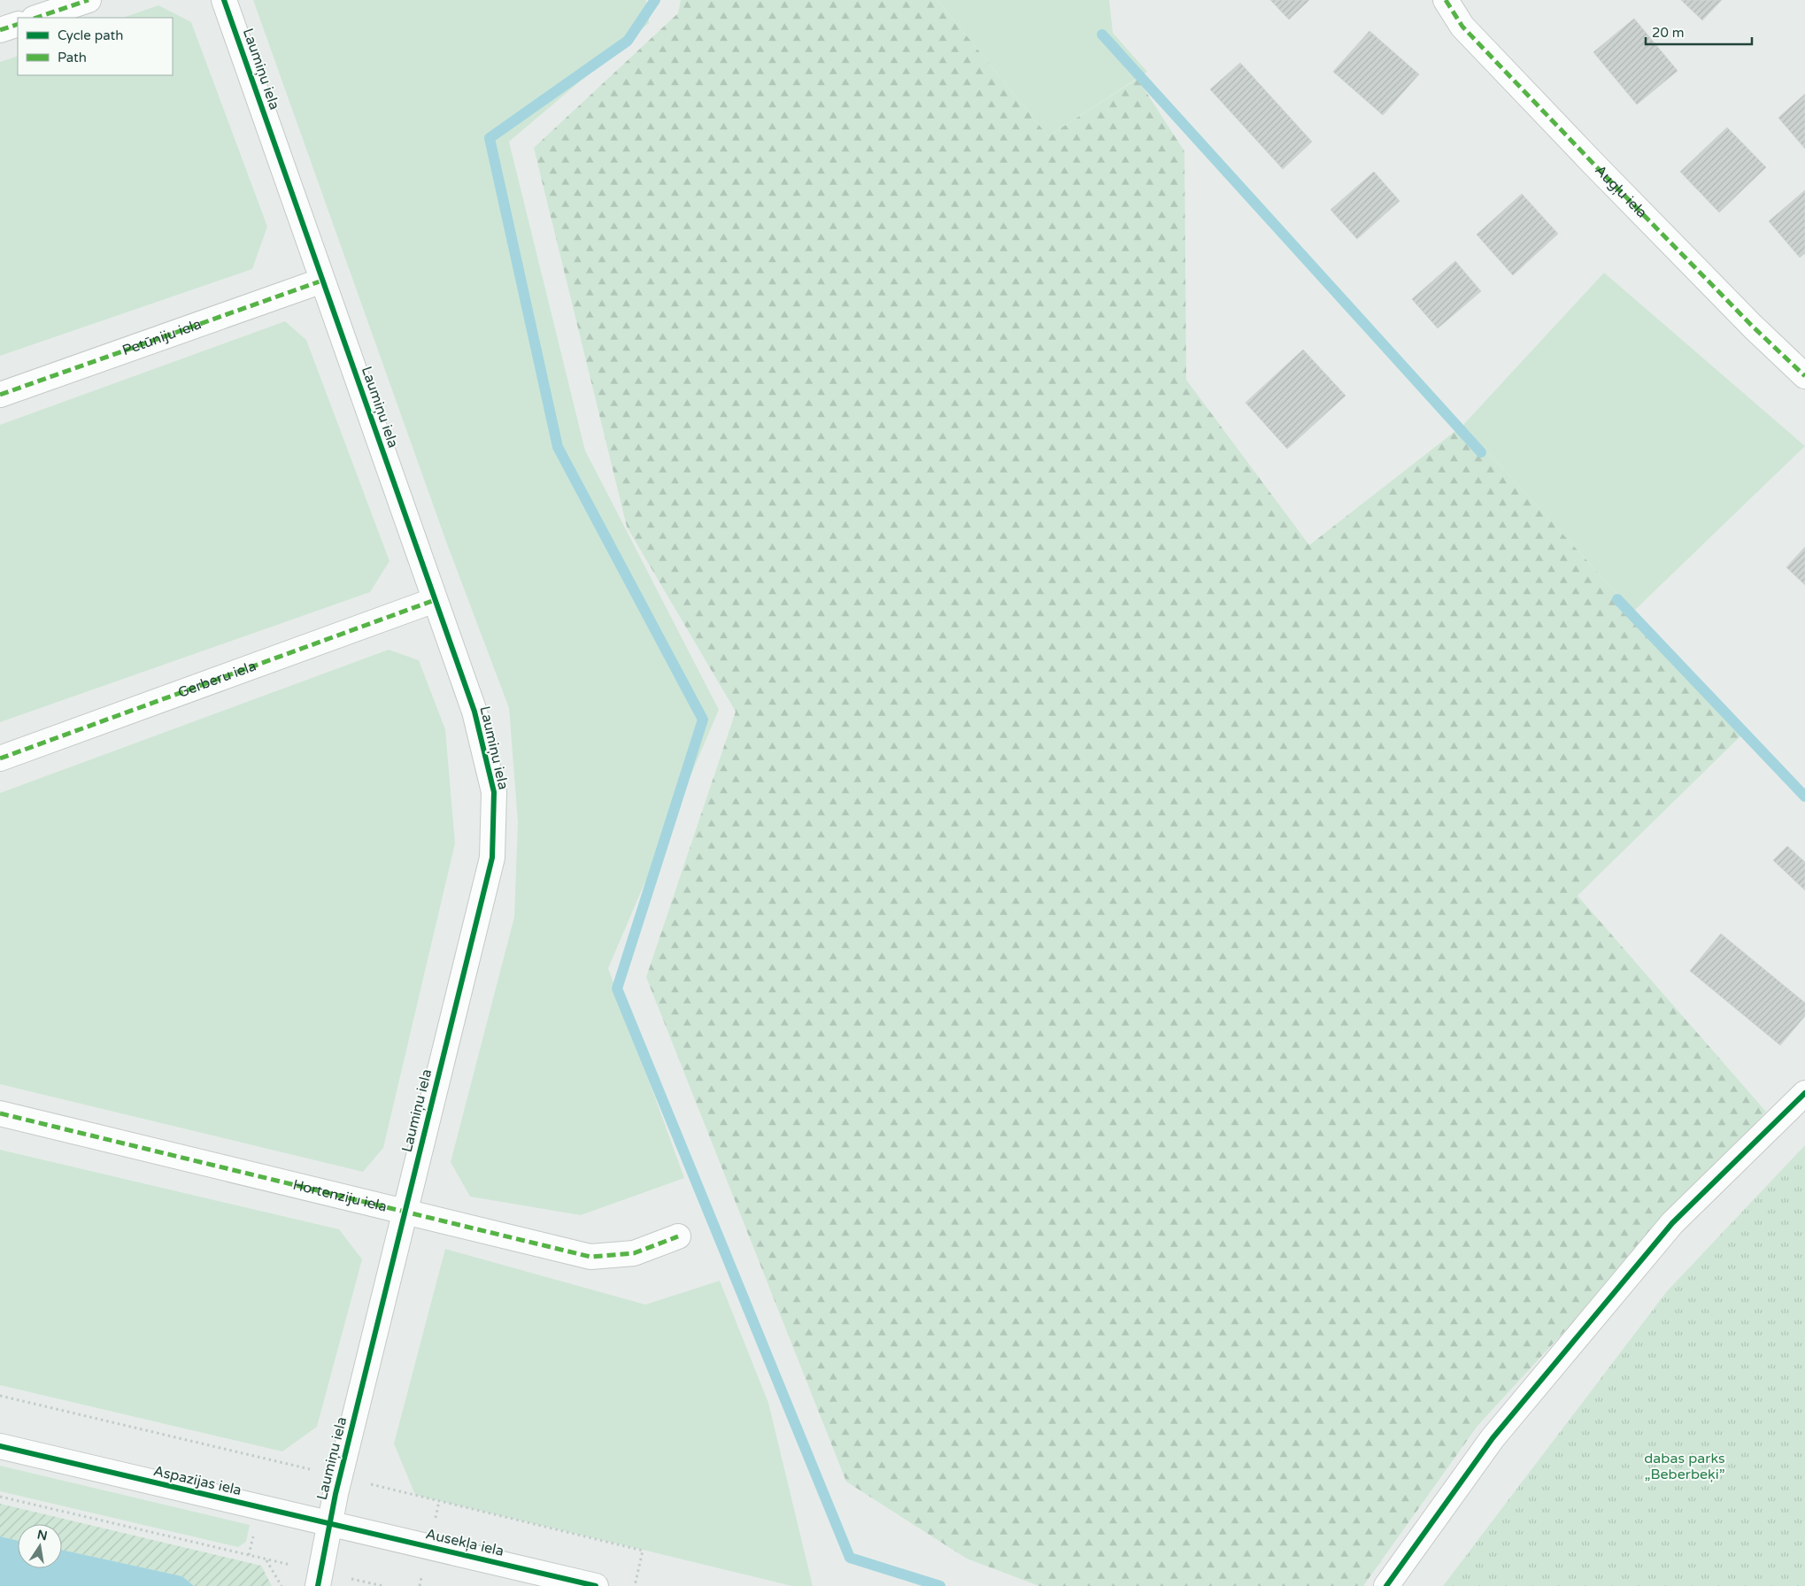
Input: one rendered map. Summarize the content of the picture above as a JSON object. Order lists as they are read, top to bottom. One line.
{"streets":{"street":["Laumiņu iela","Augļu iela","Petūniju iela","Gerberu iela","Hortenziju iela","Aspazijas iela","Ausekļa iela"]},"crossings":[["Laumiņu iela","Petūniju iela"],["Laumiņu iela","Gerberu iela"],["Laumiņu iela","Hortenziju iela"],["Laumiņu iela","Aspazijas iela"],["Laumiņu iela","Ausekļa iela"],["Aspazijas iela","Ausekļa iela"]],"parks":["dabas parks „Beberbeķi”"],"legend":["Cycle path","Path"],"scale_bar":"20 m","north":"top"}
